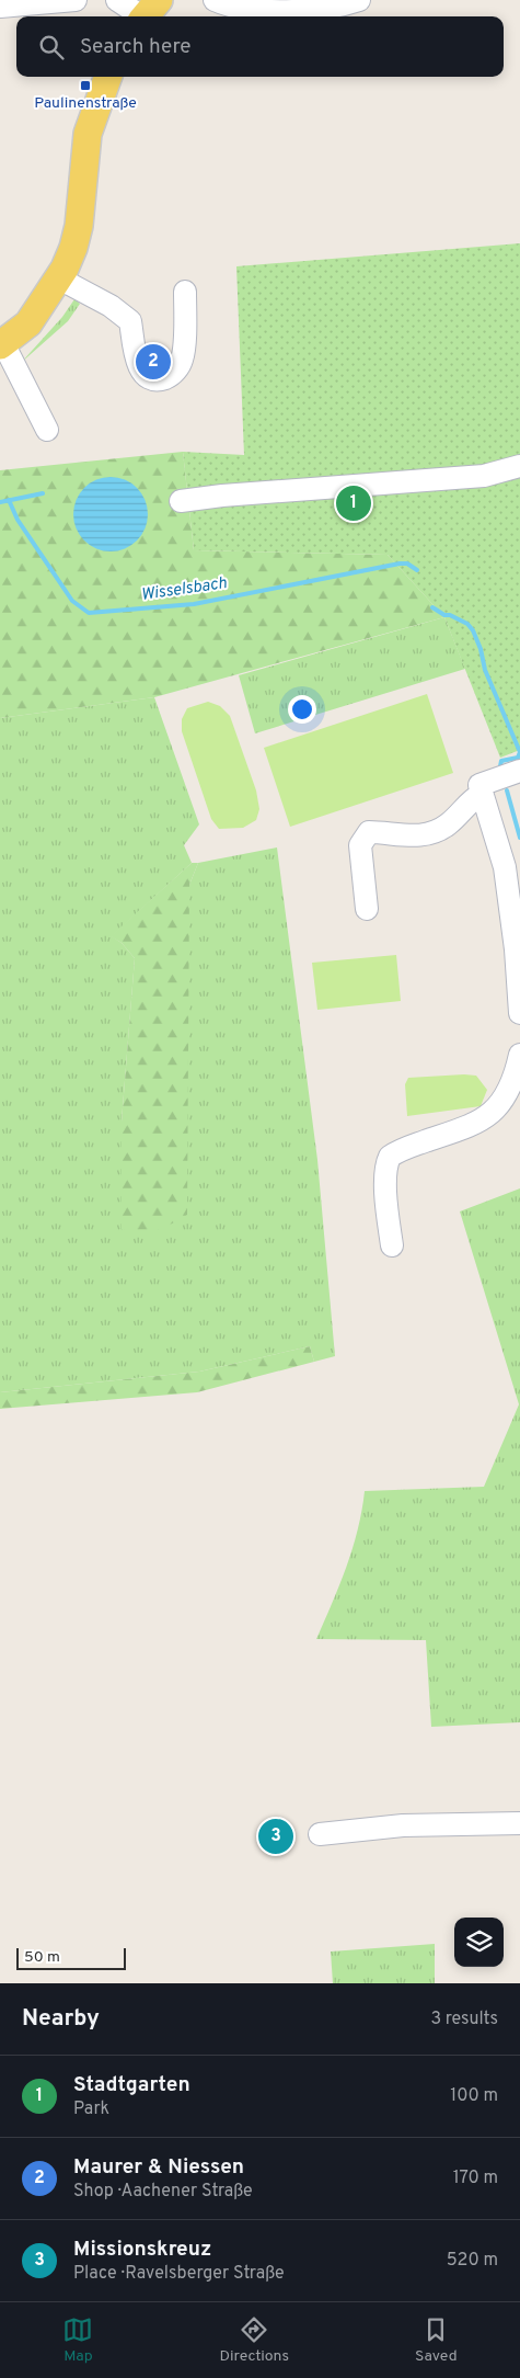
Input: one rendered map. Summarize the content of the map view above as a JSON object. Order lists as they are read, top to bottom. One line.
{"water":["Wisselsbach"],"places":{"transit":["Paulinenstraße"]},"scale_bar":"50 m","page":{"search":"Search here","pins":["2","1","3"],"scale":"50 m","heading":["Nearby","3 results"],"list":[{"mark":"1","name":"Stadtgarten","note":"Park","value":"100 m"},{"mark":"2","name":"Maurer & Niessen","note":"Shop · Aachener Straße","value":"170 m"},{"mark":"3","name":"Missionskreuz","note":"Place · Ravelsberger Straße","value":"520 m"}],"nav":["Map","Directions","Saved"]}}
